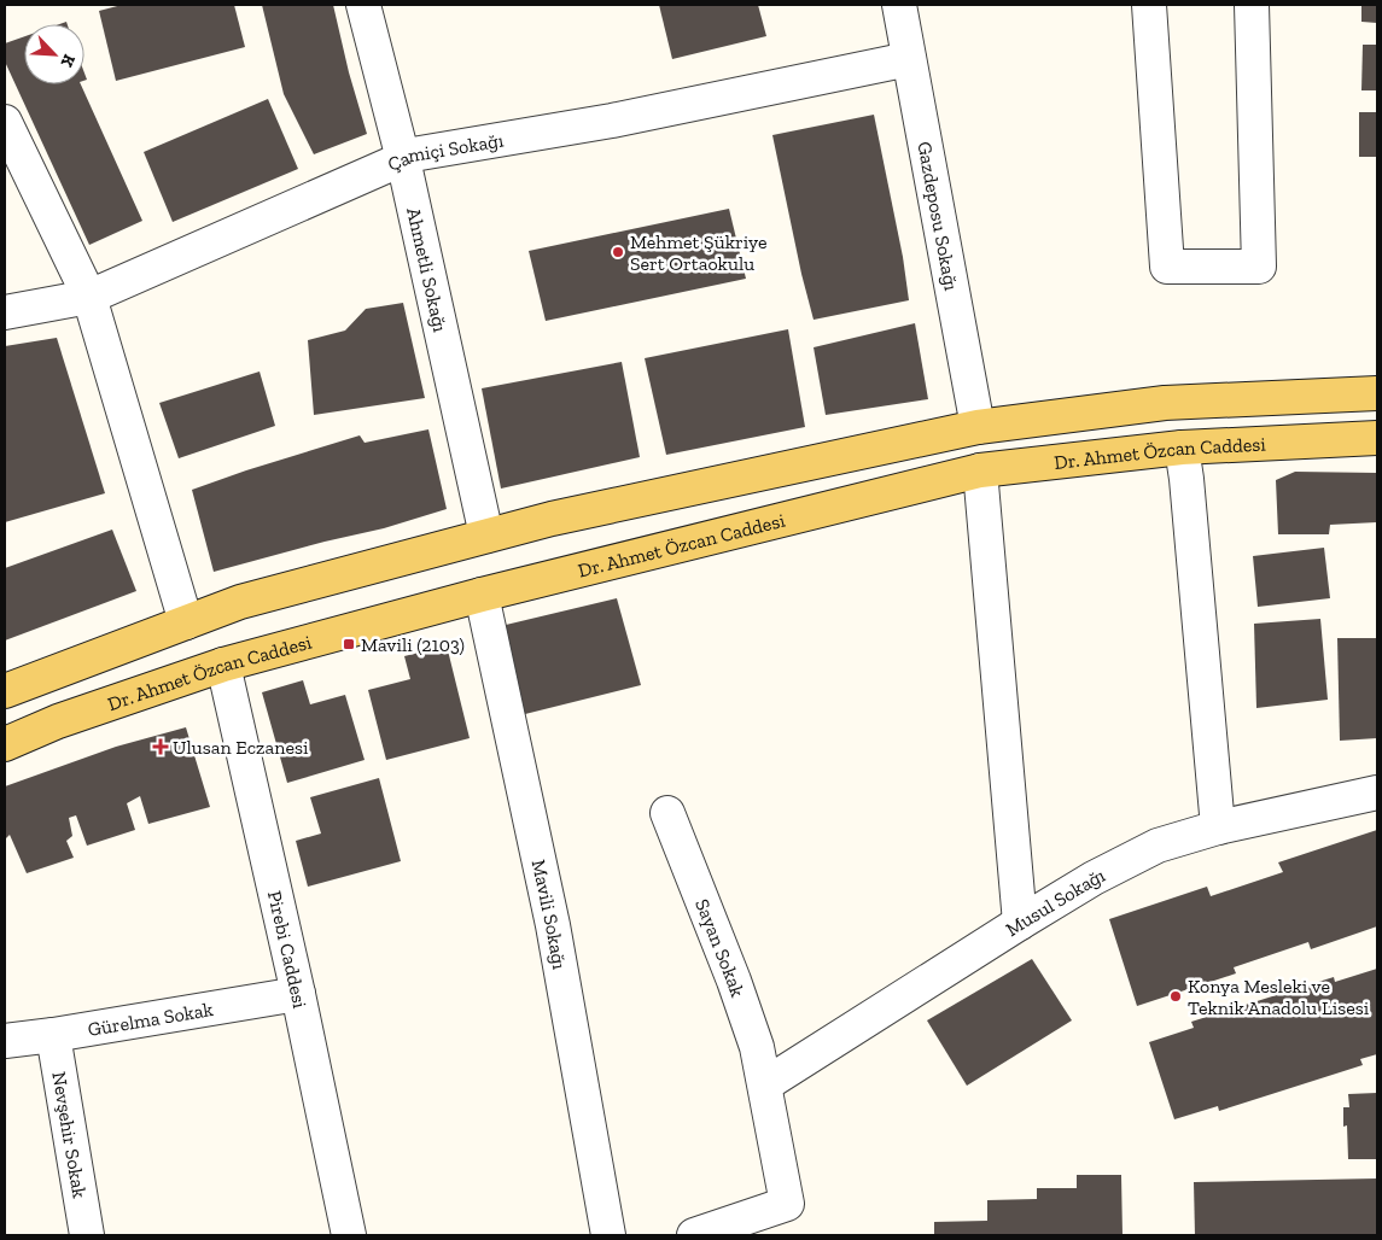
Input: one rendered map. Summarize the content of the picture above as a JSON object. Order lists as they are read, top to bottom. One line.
{"streets":{"main road":["Dr. Ahmet Özcan Caddesi"],"street":["Çamiçi Sokağı","Gazdeposu Sokağı","Ahmetli Sokağı","Musul Sokağı","Mavili Sokağı","Sayan Sokak","Pirebi Caddesi","Gürelma Sokak","Nevşehir Sokak"]},"crossings":[["Çamiçi Sokağı","Gazdeposu Sokağı"],["Çamiçi Sokağı","Ahmetli Sokağı"],["Dr. Ahmet Özcan Caddesi","Mavili Sokağı"],["Dr. Ahmet Özcan Caddesi","Pirebi Caddesi"],["Musul Sokağı","Sayan Sokak"],["Pirebi Caddesi","Gürelma Sokak"],["Gürelma Sokak","Nevşehir Sokak"]],"places":{"other":["Mehmet Şükriye Sert Ortaokulu","Konya Mesleki ve Teknik Anadolu Lisesi"],"transit":["Mavili (2103)"],"health":["Ulusan Eczanesi"]},"north":"bottom right"}
